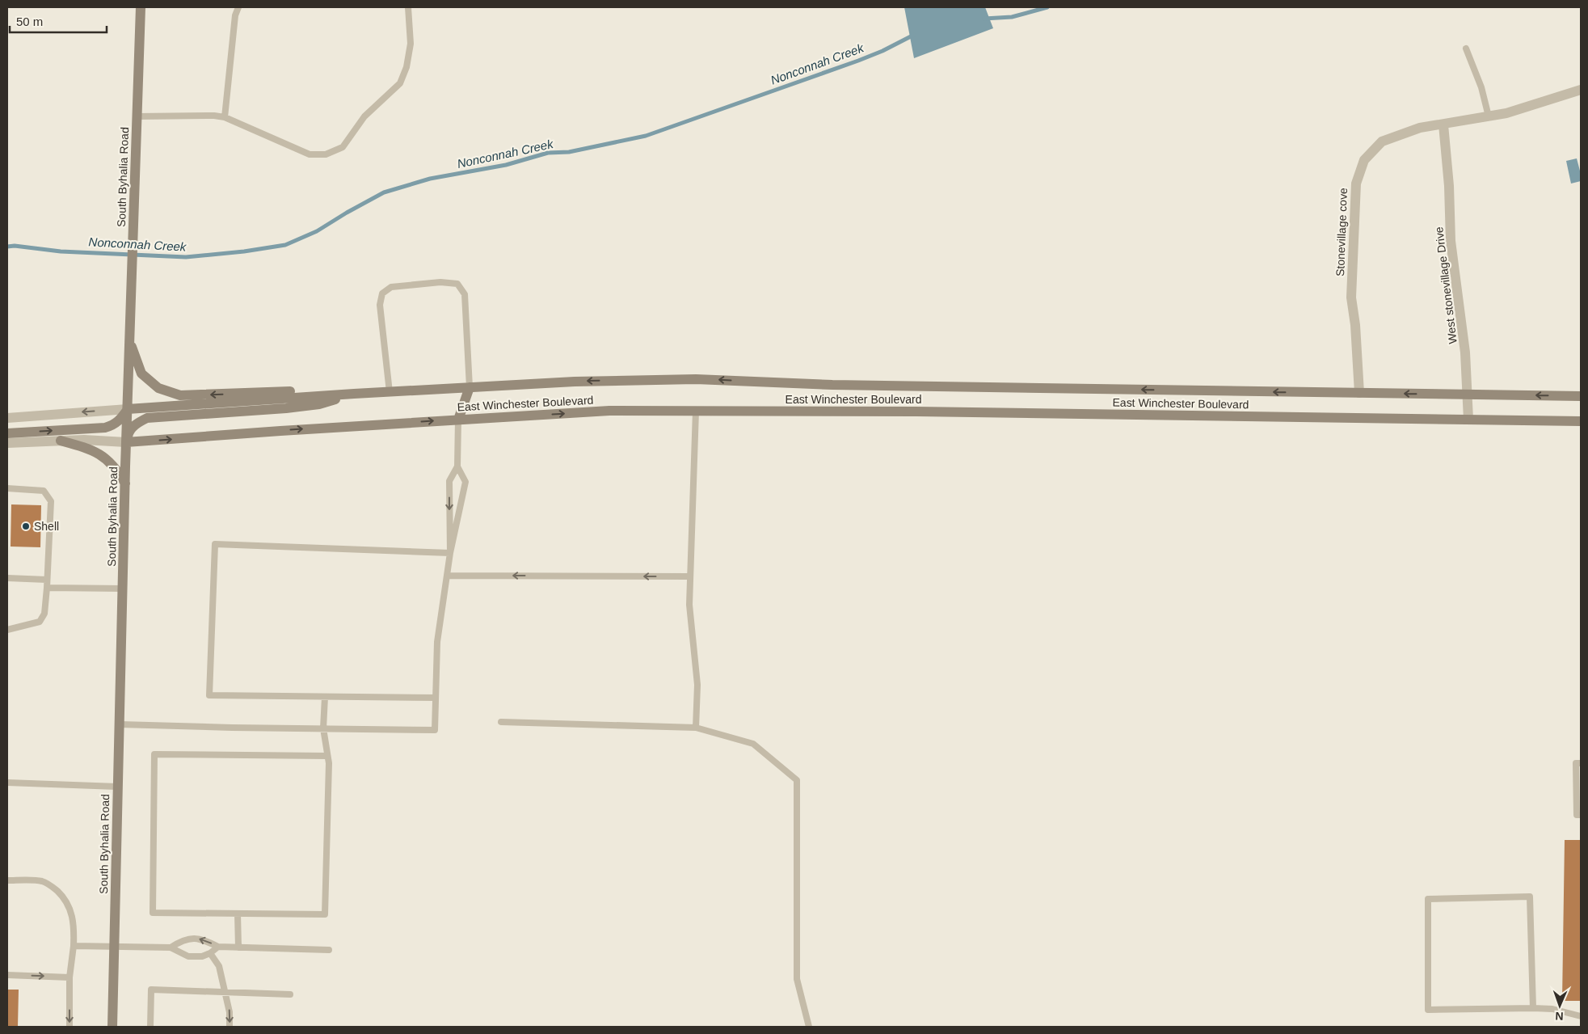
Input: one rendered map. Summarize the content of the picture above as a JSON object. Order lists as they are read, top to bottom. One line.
{"streets":{"main road":["South Byhalia Road","East Winchester Boulevard"],"street":["Stonevillage cove","West stonevillage Drive"]},"crossings":[["South Byhalia Road","East Winchester Boulevard"],["Stonevillage cove","West stonevillage Drive"],["Stonevillage cove","East Winchester Boulevard"],["West stonevillage Drive","East Winchester Boulevard"]],"water":["Nonconnah Creek"],"places":["Shell"],"scale_bar":"50 m","north":"bottom"}
